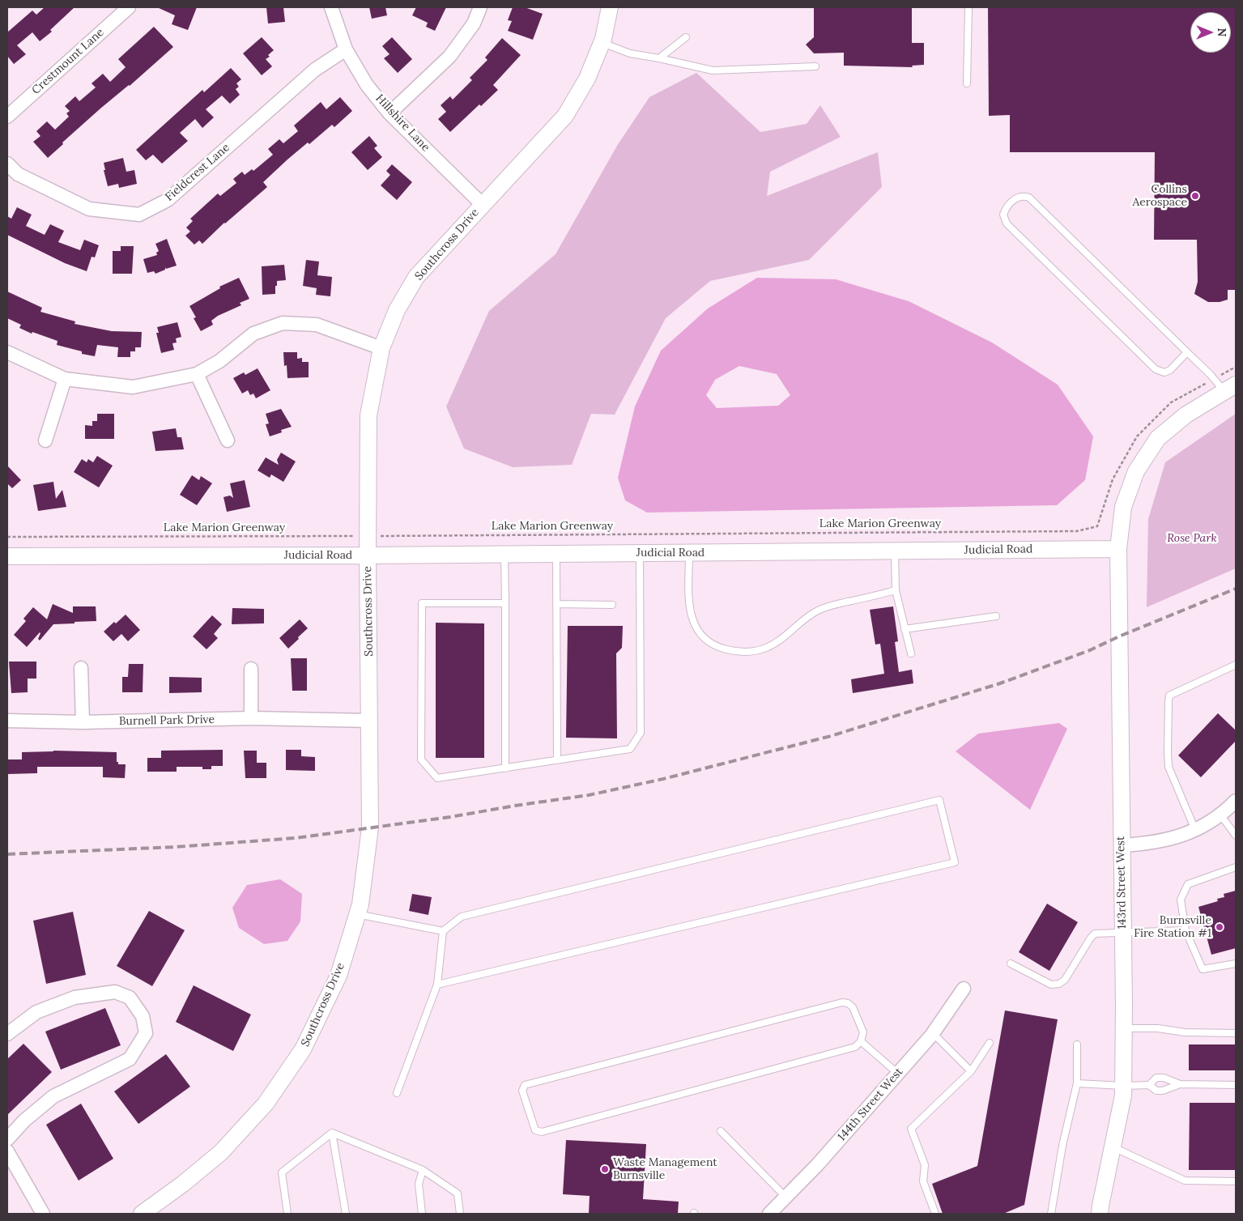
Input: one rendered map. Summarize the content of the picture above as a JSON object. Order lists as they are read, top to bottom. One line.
{"streets":{"street":["Crestmount Lane","Hillshire Lane","Fieldcrest Lane","Southcross Drive","Judicial Road","Burnell Park Drive","143rd Street West","144th Street West"],"path":["Lake Marion Greenway"]},"crossings":[["Hillshire Lane","Fieldcrest Lane"],["Hillshire Lane","Southcross Drive"],["Southcross Drive","Lake Marion Greenway"],["Southcross Drive","Judicial Road"],["Southcross Drive","Burnell Park Drive"],["Judicial Road","143rd Street West"]],"parks":["Rose Park"],"places":["Collins Aerospace","Burnsville Fire Station #1","Waste Management Burnsville"],"north":"right"}
